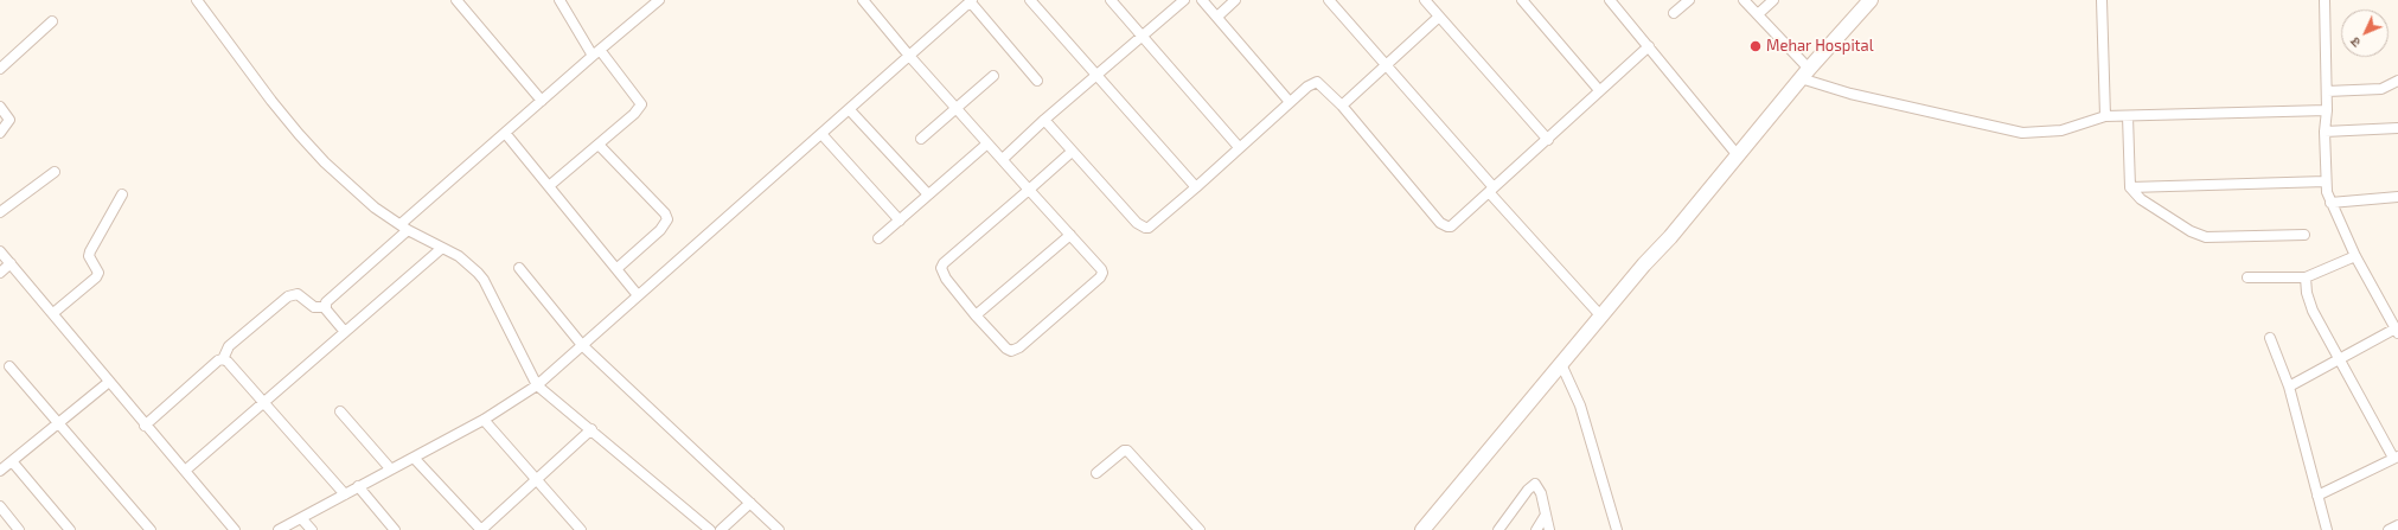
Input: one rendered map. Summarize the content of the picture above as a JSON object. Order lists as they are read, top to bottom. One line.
{"places":["Mehar Hospital"],"north":"bottom left"}
